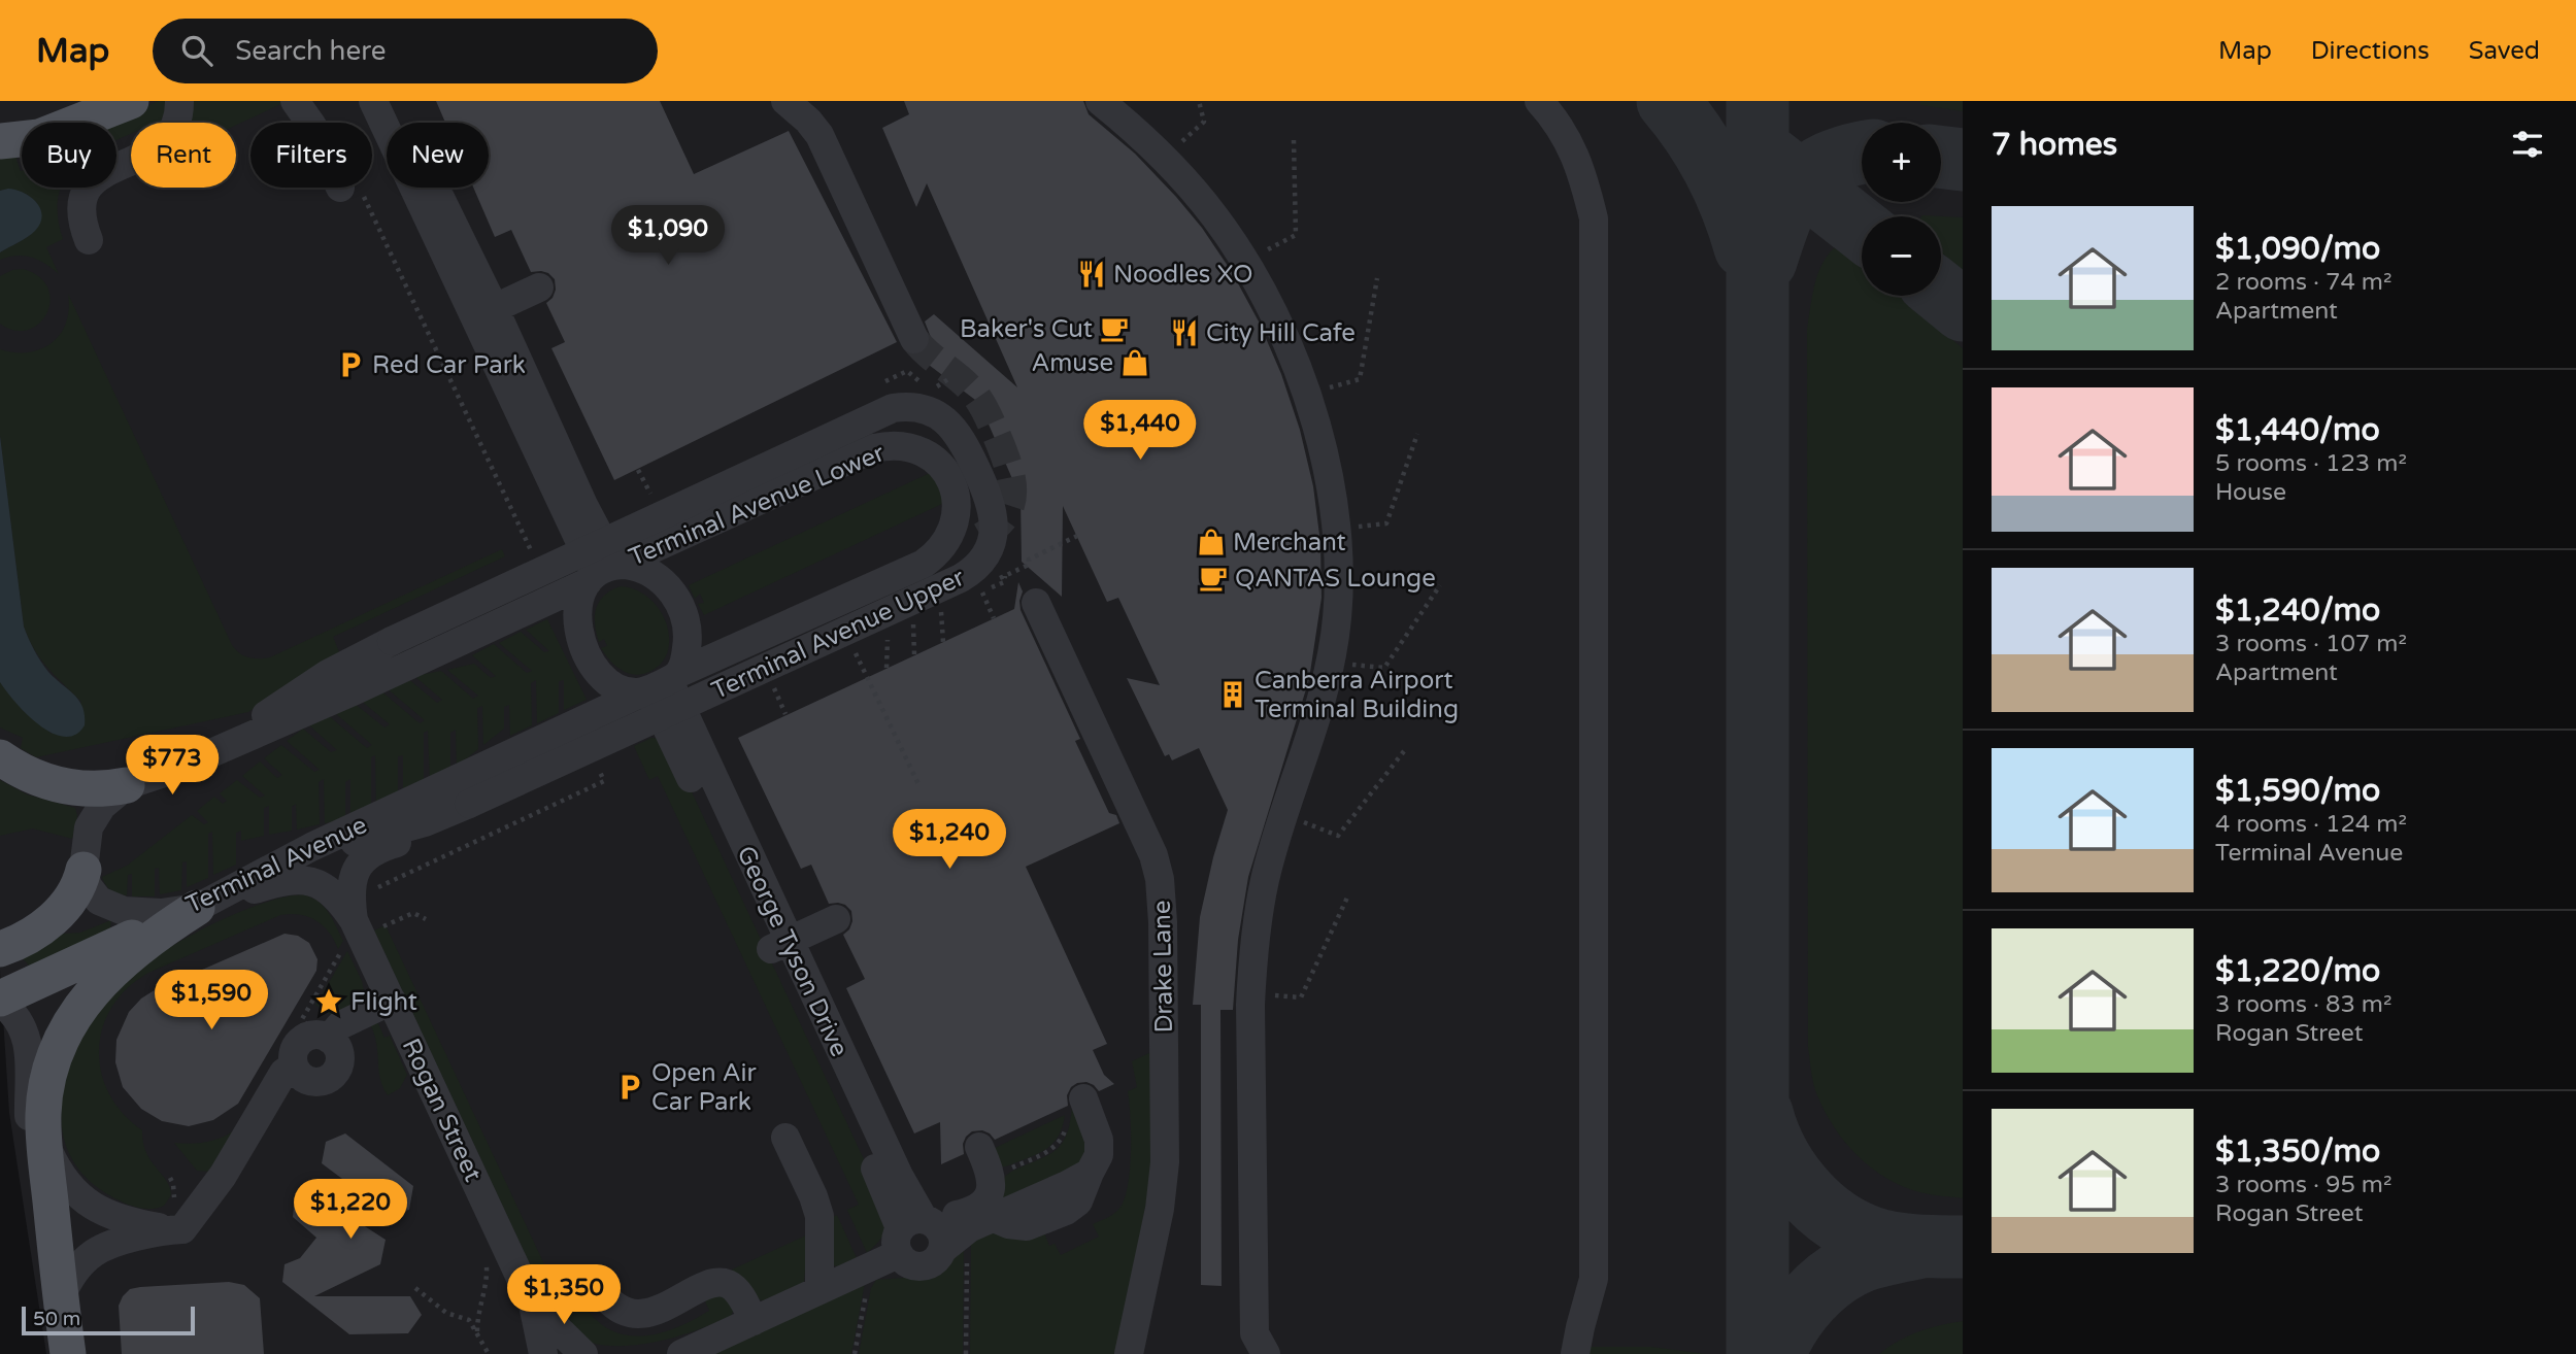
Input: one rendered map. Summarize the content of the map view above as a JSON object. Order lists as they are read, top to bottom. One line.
{"streets":{"street":["Terminal Avenue Lower","Terminal Avenue Upper","Terminal Avenue","George Tyson Drive","Drake Lane","Rogan Street"]},"crossings":[["Terminal Avenue Lower","Terminal Avenue"],["Terminal Avenue Lower","George Tyson Drive"],["Terminal Avenue","George Tyson Drive"],["Terminal Avenue","Rogan Street"]],"places":{"restaurant":["Noodles XO","City Hill Cafe"],"cafe":["Baker's Cut","QANTAS Lounge"],"shop":["Amuse","Merchant"],"parking":["Red Car Park","Open Air Car Park"],"building":["Canberra Airport Terminal Building"],"place":["Flight"]},"scale_bar":"50 m","page":{"header":"Map","search":"Search here","nav":["Map","Directions","Saved"],"heading":"7 homes","map_buttons":["+","−"],"chip":["Buy","Rent","Filters","New"],"list":[{"name":"$1,090/mo","note":"2 rooms · 74 m² · Apartment"},{"name":"$1,440/mo","note":"5 rooms · 123 m² · House"},{"name":"$1,240/mo","note":"3 rooms · 107 m² · Apartment"},{"name":"$1,590/mo","note":"4 rooms · 124 m² · Terminal Avenue"},{"name":"$1,220/mo","note":"3 rooms · 83 m² · Rogan Street"},{"name":"$1,350/mo","note":"3 rooms · 95 m² · Rogan Street"}],"price":["$1,090","$1,440","$773","$1,240","$1,590","$1,220","$1,350"],"scale":"50 m"}}
